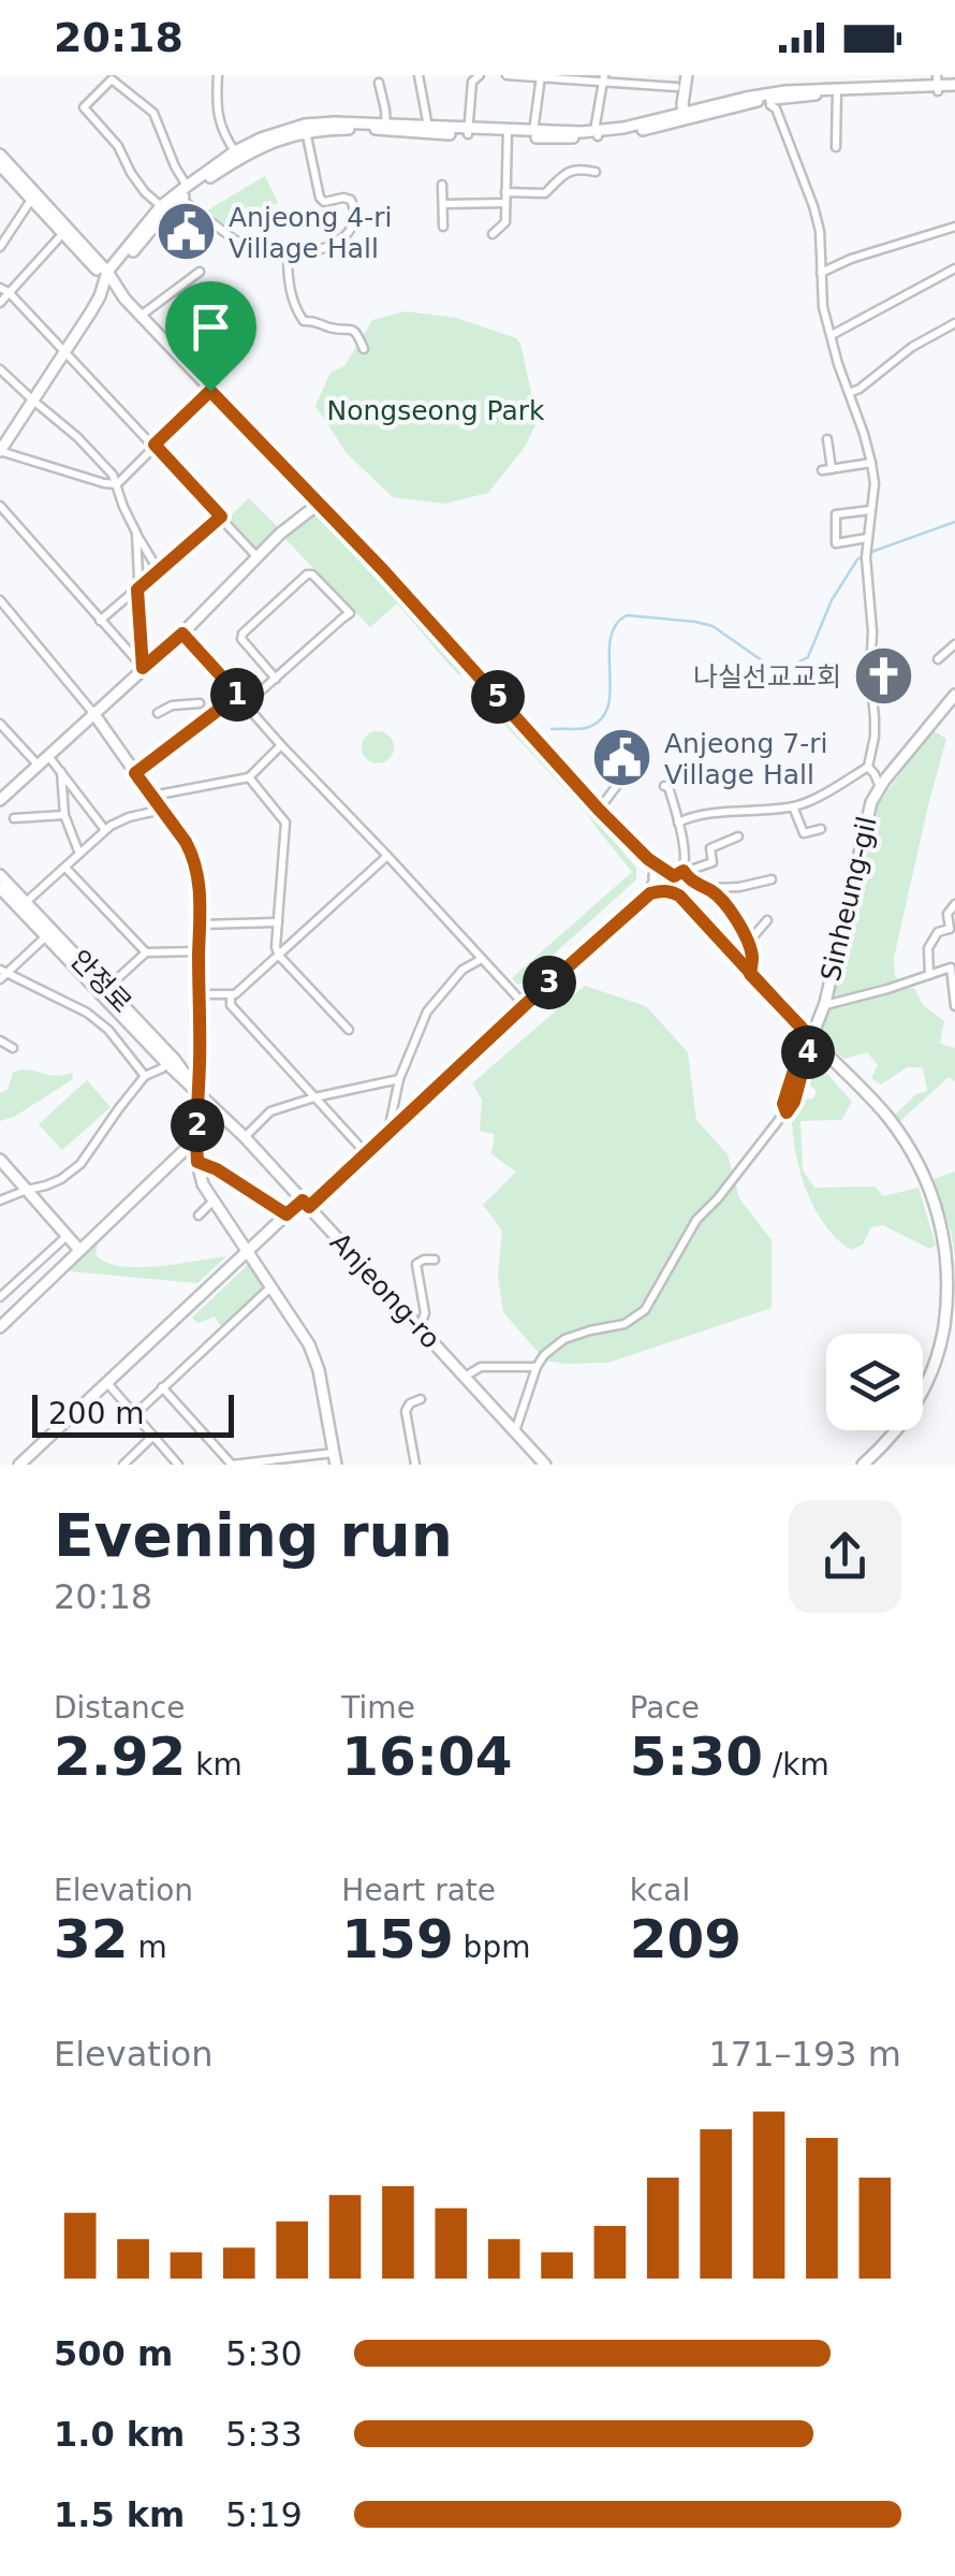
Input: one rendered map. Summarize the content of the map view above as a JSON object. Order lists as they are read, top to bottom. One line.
{"streets":{"street":["Sinheung-gil","안정로","Anjeong-ro"]},"crossings":[["안정로","Anjeong-ro"]],"parks":["Nongseong Park"],"places":{"public building":["Anjeong 4-ri Village Hall","Anjeong 7-ri Village Hall"],"church":["나실선교교회"]},"scale_bar":"200 m","page":{"status":"20:18","pins":["1","5","3","4","2"],"scale":"200 m","heading":["Evening run","20:18"],"stats":[["Distance","2.92 km"],["Time","16:04"],["Pace","5:30 /km"],["Elevation","32 m"],["Heart rate","159 bpm"],["kcal","209"]],"chart":["Elevation","171–193 m"],"list":[{"name":"500 m","note":"5:30"},{"name":"1.0 km","note":"5:33"},{"name":"1.5 km","note":"5:19"}]}}
